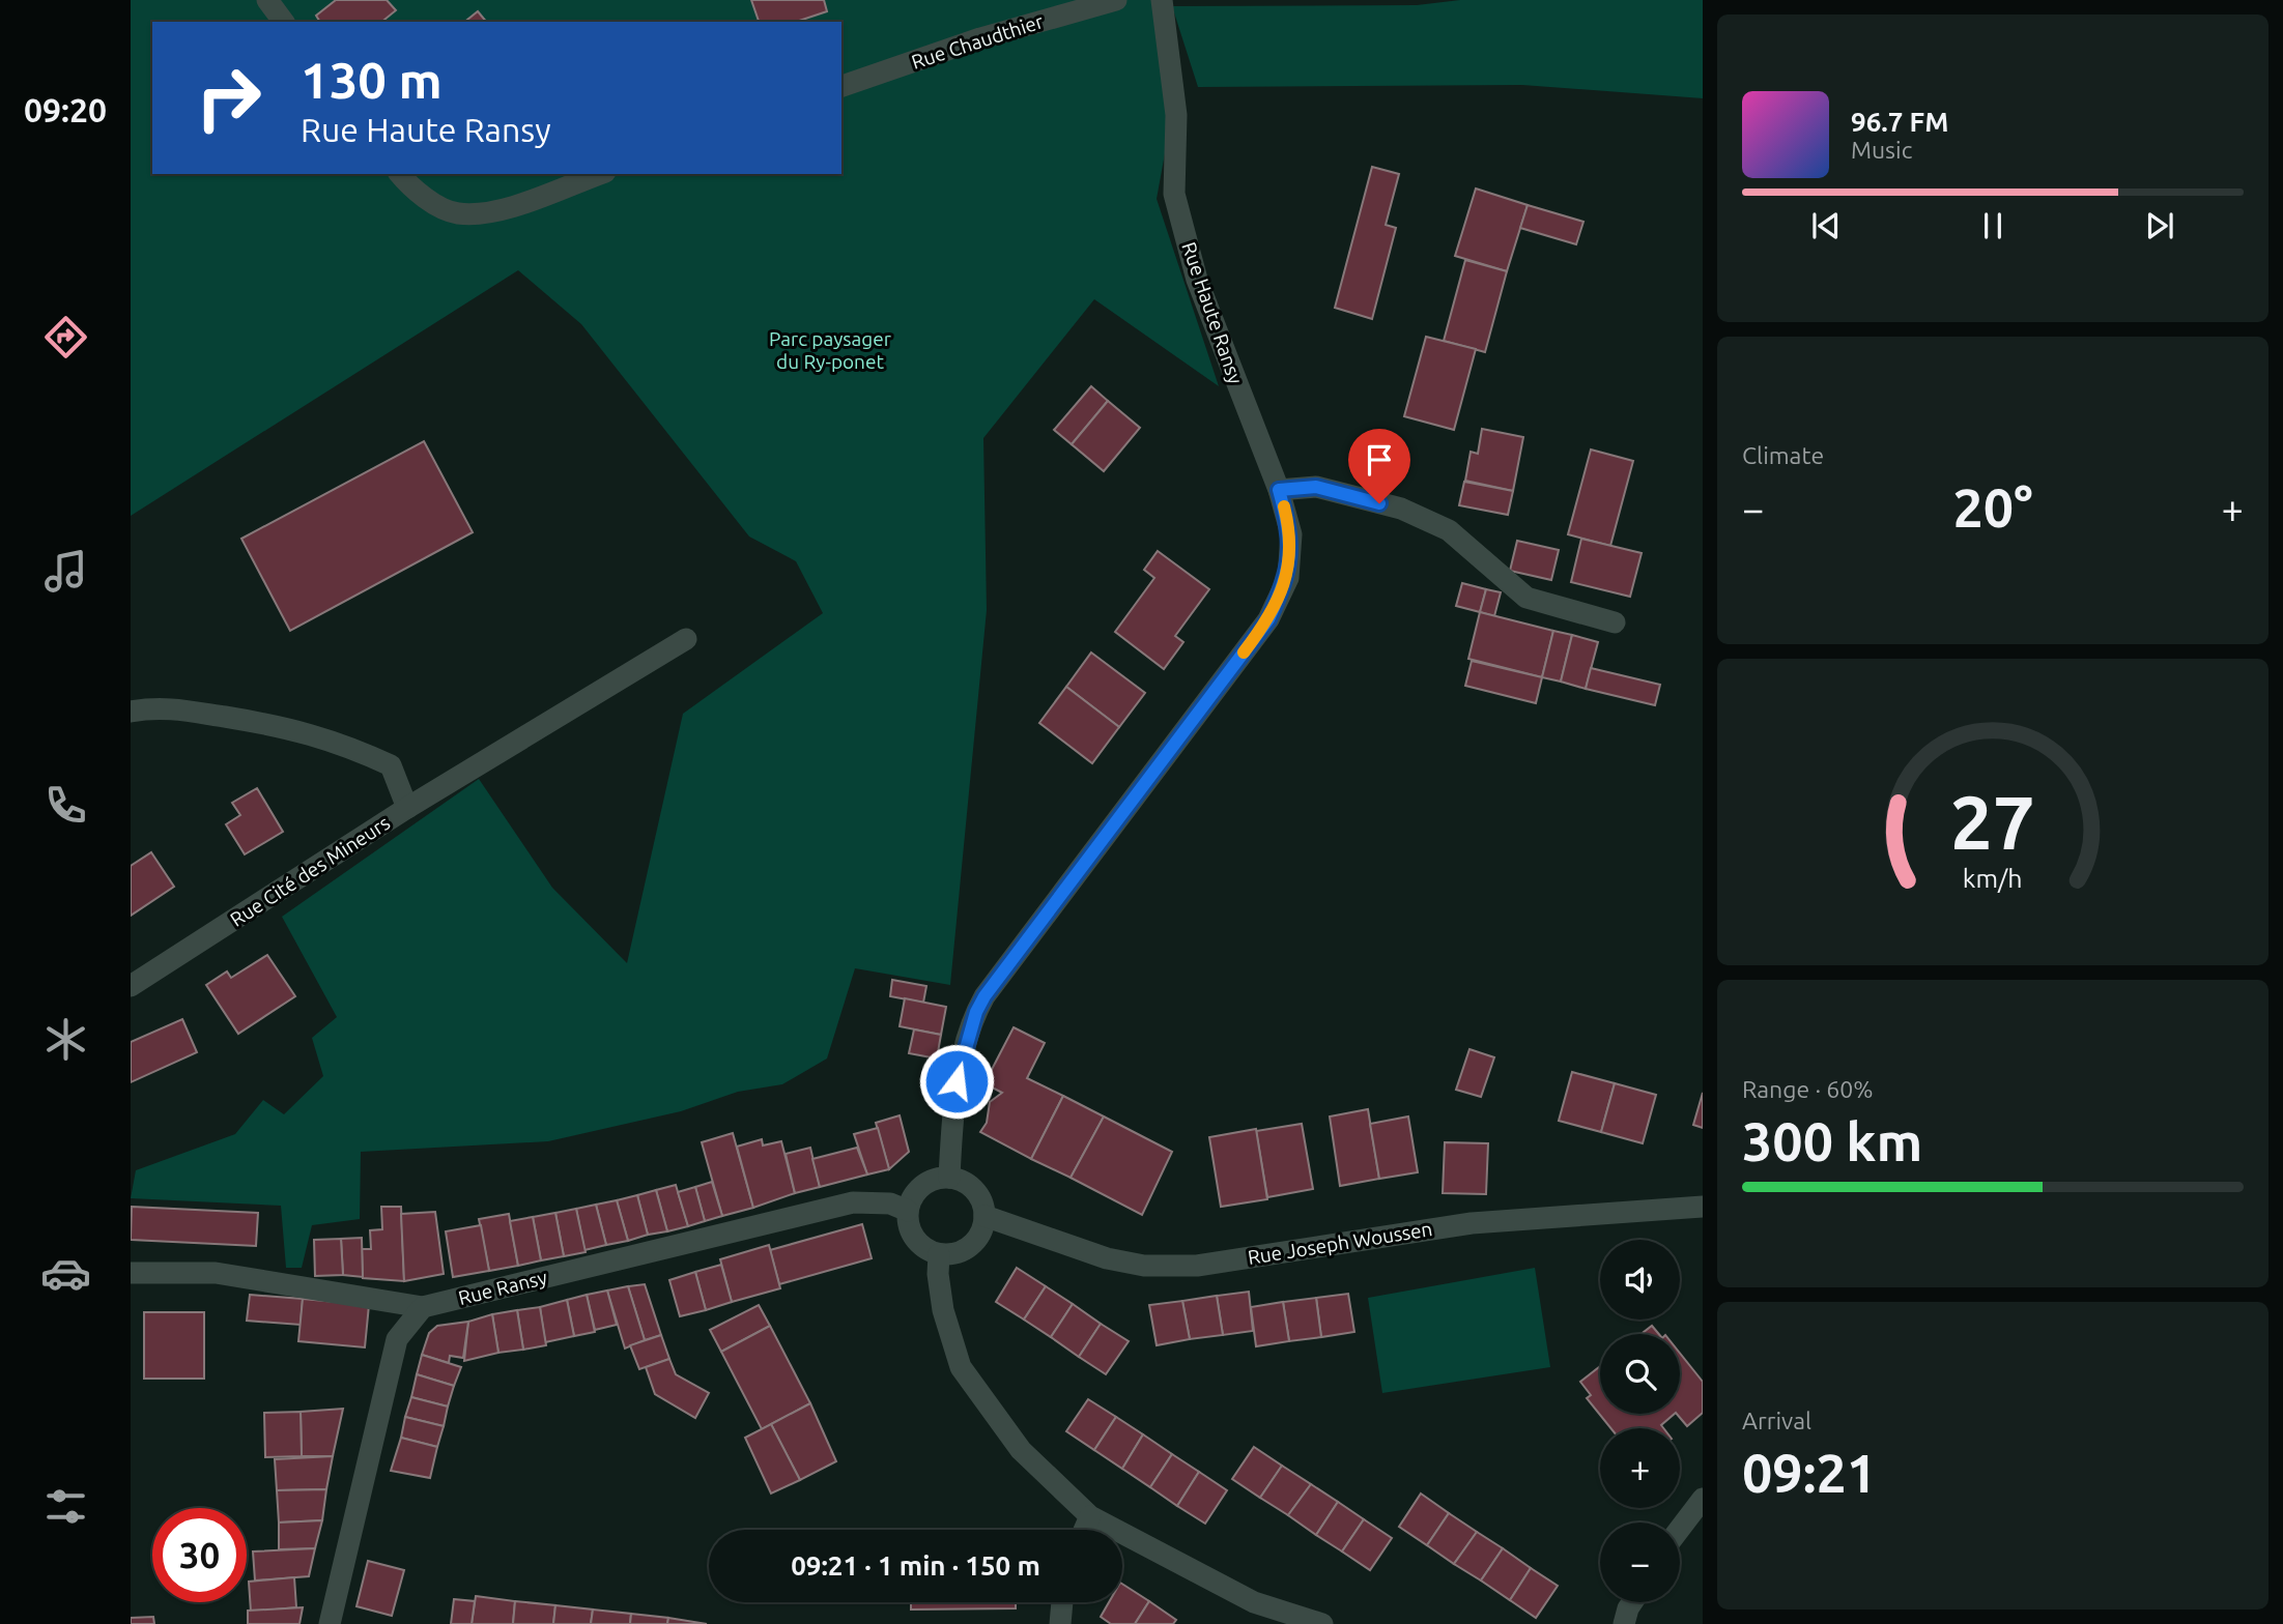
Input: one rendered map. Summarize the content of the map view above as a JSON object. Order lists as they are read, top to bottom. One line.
{"streets":{"street":["Rue Chaudthier","Rue Haute Ransy","Rue Cité des Mineurs","Rue Joseph Woussen","Rue Ransy"]},"crossings":[["Rue Haute Ransy","Rue Joseph Woussen"],["Rue Haute Ransy","Rue Ransy"],["Rue Joseph Woussen","Rue Ransy"]],"parks":["Parc paysager du Ry-ponet"],"page":{"tabs":"09:20","turn":["130 m","Rue Haute Ransy"],"song":["96.7 FM","Music"],"tile":["Climate",["Range · 60%","300 km"],["Arrival","09:21"]],"heat":["−","20°","+"],"map_buttons":["+","−"],"limit":"30","trip":"09:21 · 1 min · 150 m","gauge":["27","km/h"]}}
